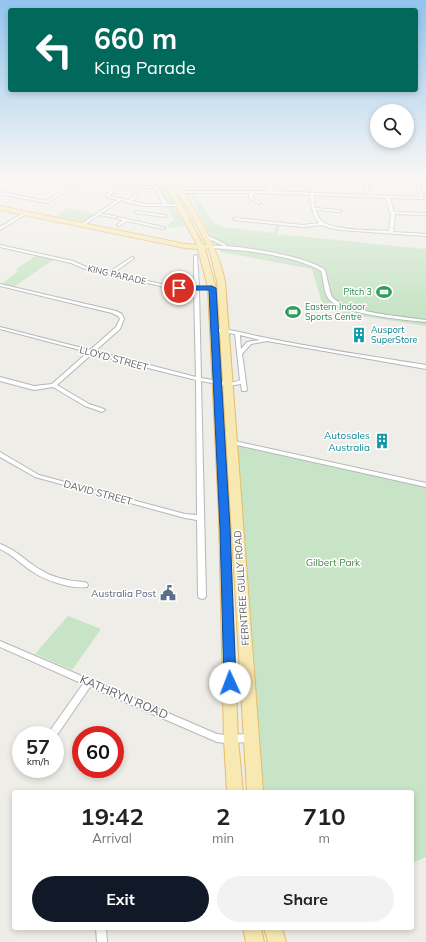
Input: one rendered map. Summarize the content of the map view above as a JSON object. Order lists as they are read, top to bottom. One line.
{"streets":{"main road":["FERNTREE GULLY ROAD"],"street":["KING PARADE","LLOYD STREET","DAVID STREET","KATHRYN ROAD"]},"crossings":[["KING PARADE","FERNTREE GULLY ROAD"],["LLOYD STREET","FERNTREE GULLY ROAD"],["DAVID STREET","FERNTREE GULLY ROAD"],["FERNTREE GULLY ROAD","KATHRYN ROAD"]],"parks":["Gilbert Park"],"places":{"sports":["Pitch 3","Eastern Indoor Sports Centre"],"building":["Ausport SuperStore","Autosales Australia"],"public building":["Australia Post"]},"page":{"turn":["660 m","King Parade"],"speed":"57 km/h","limit":"60","eta":["19:42","Arrival","2","min","710","m"],"buttons":["Exit","Share"]}}
